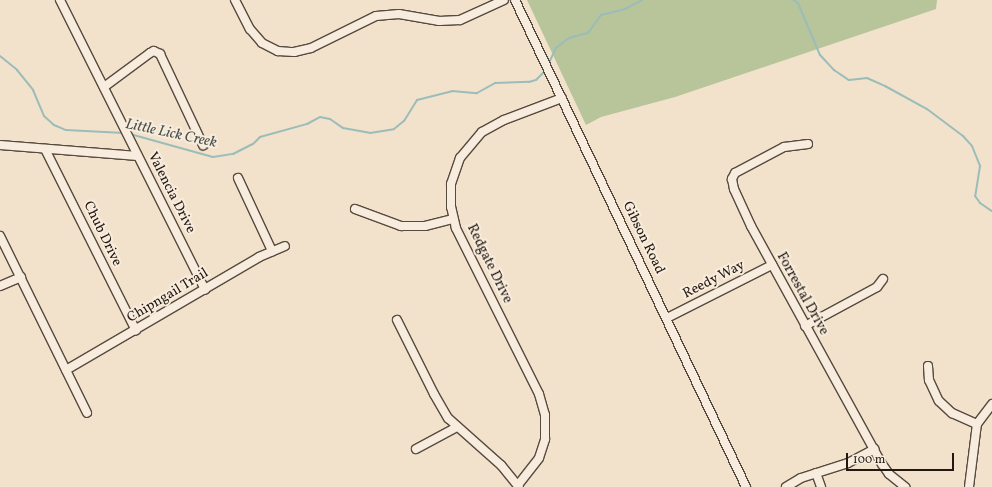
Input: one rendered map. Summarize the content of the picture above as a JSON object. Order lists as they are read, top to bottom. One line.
{"streets":{"street":["Valencia Drive","Chub Drive","Gibson Road","Redgate Drive","Reedy Way","Forrestal Drive","Chipngail Trail"]},"crossings":[["Valencia Drive","Chipngail Trail"],["Chub Drive","Chipngail Trail"],["Gibson Road","Redgate Drive"],["Gibson Road","Reedy Way"],["Reedy Way","Forrestal Drive"]],"water":["Little Lick Creek"],"scale_bar":"100 m"}
